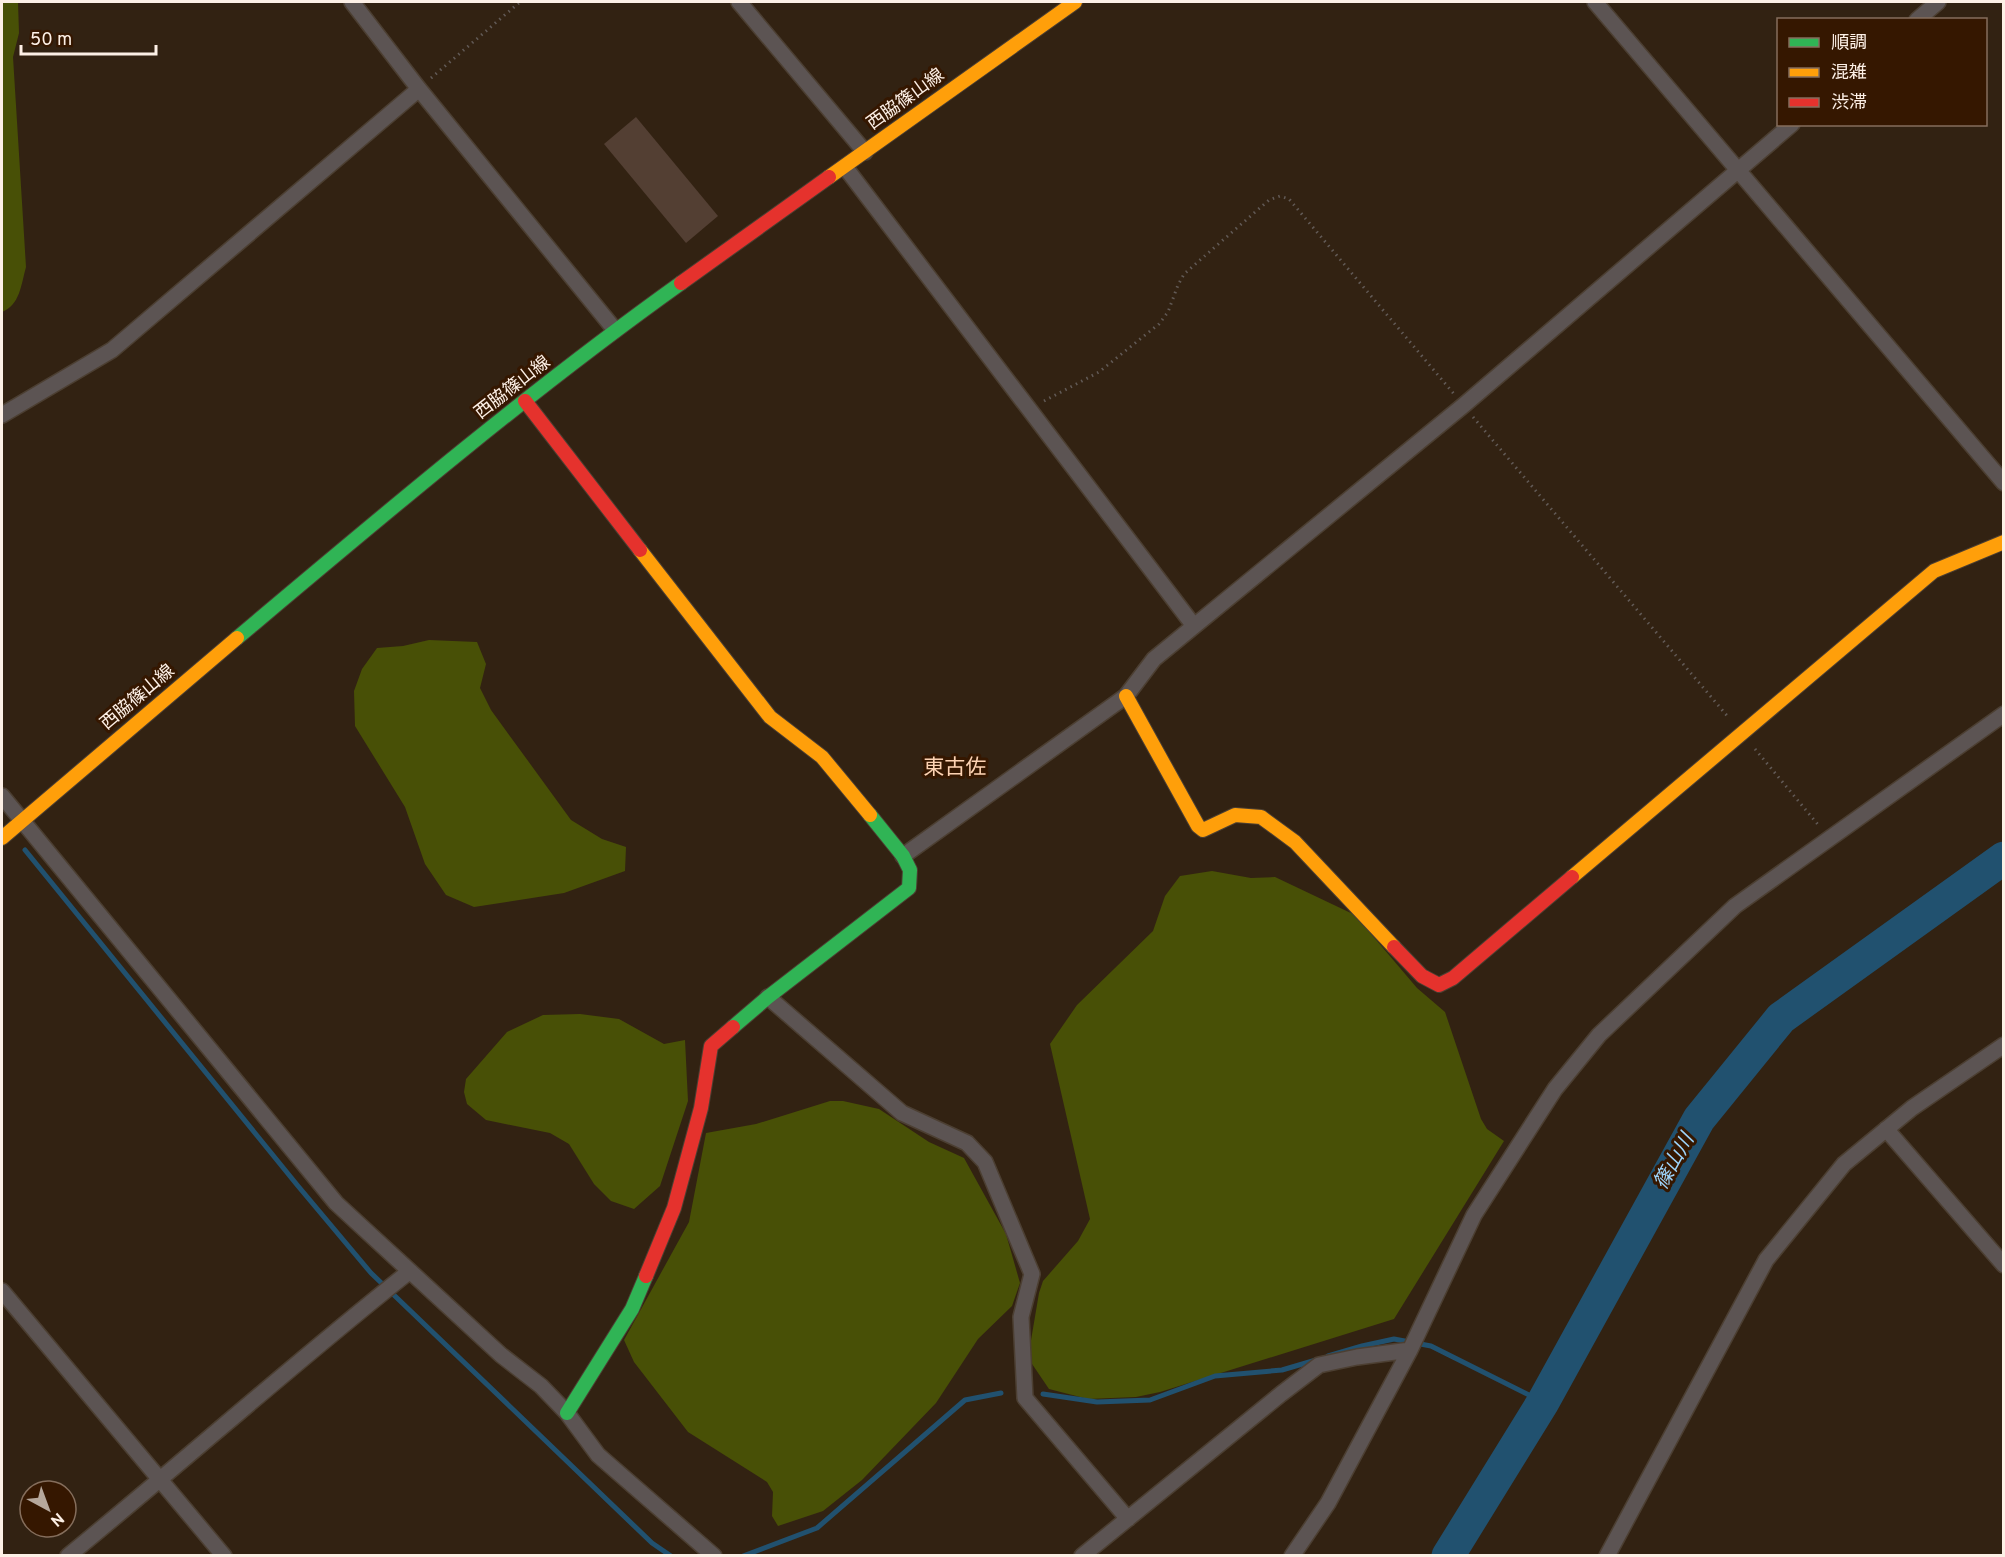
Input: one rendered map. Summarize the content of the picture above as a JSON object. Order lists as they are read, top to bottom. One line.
{"streets":{"street":["西脇篠山線"]},"districts":["東古佐"],"water":["篠山川"],"legend":["順調","混雑","渋滞"],"scale_bar":"50 m","north":"bottom right"}
